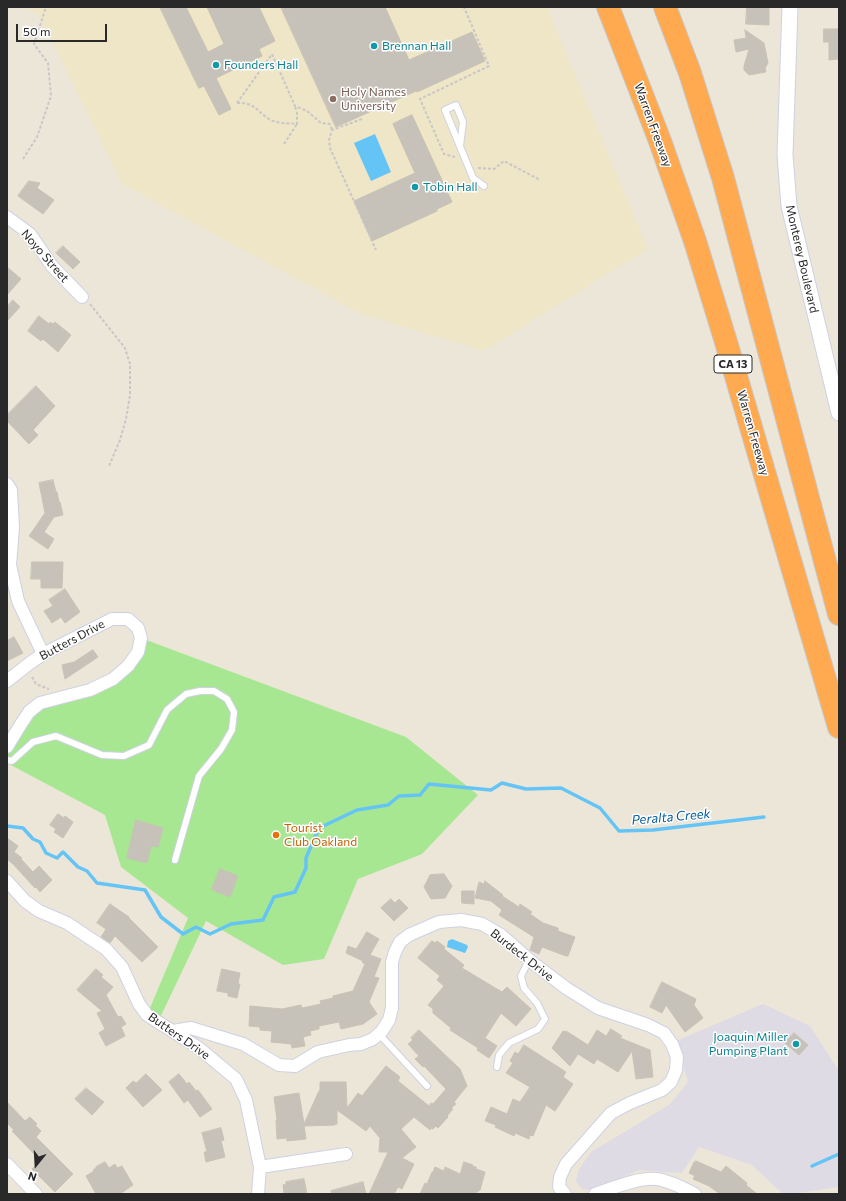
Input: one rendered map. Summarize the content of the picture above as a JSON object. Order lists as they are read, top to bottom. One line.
{"streets":{"highway":["Warren Freeway","CA 13"],"street":["Noyo Street","Monterey Boulevard","Butters Drive","Burdeck Drive"]},"crossings":[["Butters Drive","Burdeck Drive"]],"water":["Peralta Creek"],"places":["Brennan Hall","Founders Hall","Holy Names University","Tobin Hall","Tourist Club Oakland","Joaquin Miller Pumping Plant"],"scale_bar":"50 m","north":"bottom"}
